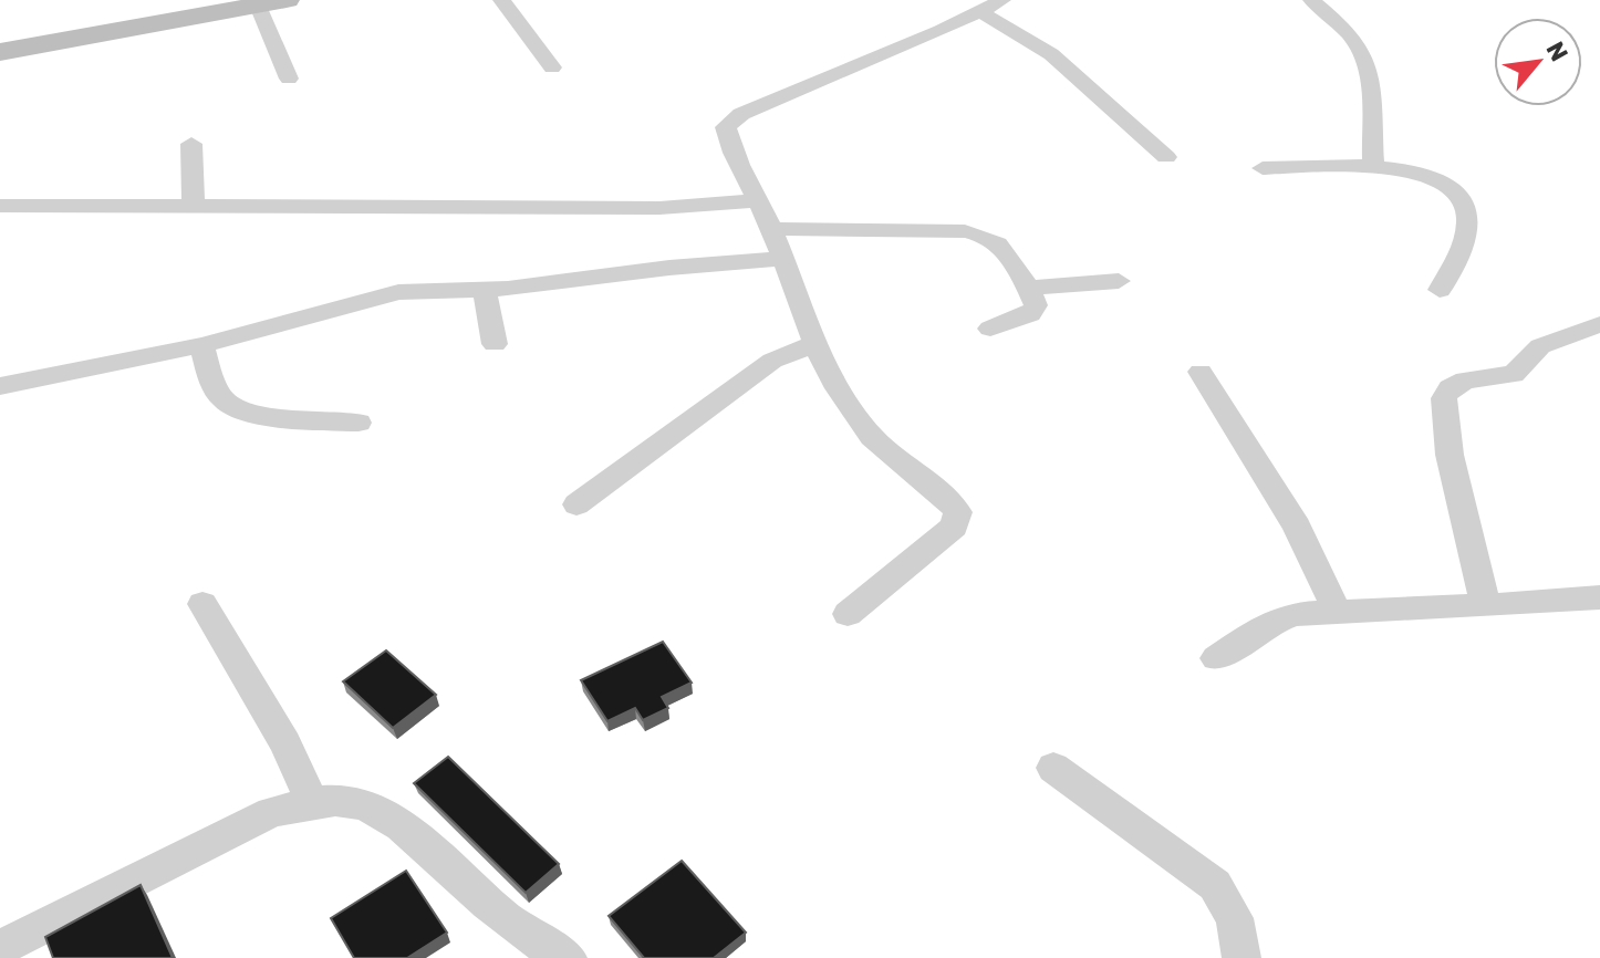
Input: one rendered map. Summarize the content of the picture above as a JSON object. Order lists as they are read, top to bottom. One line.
{"north":"top right"}
